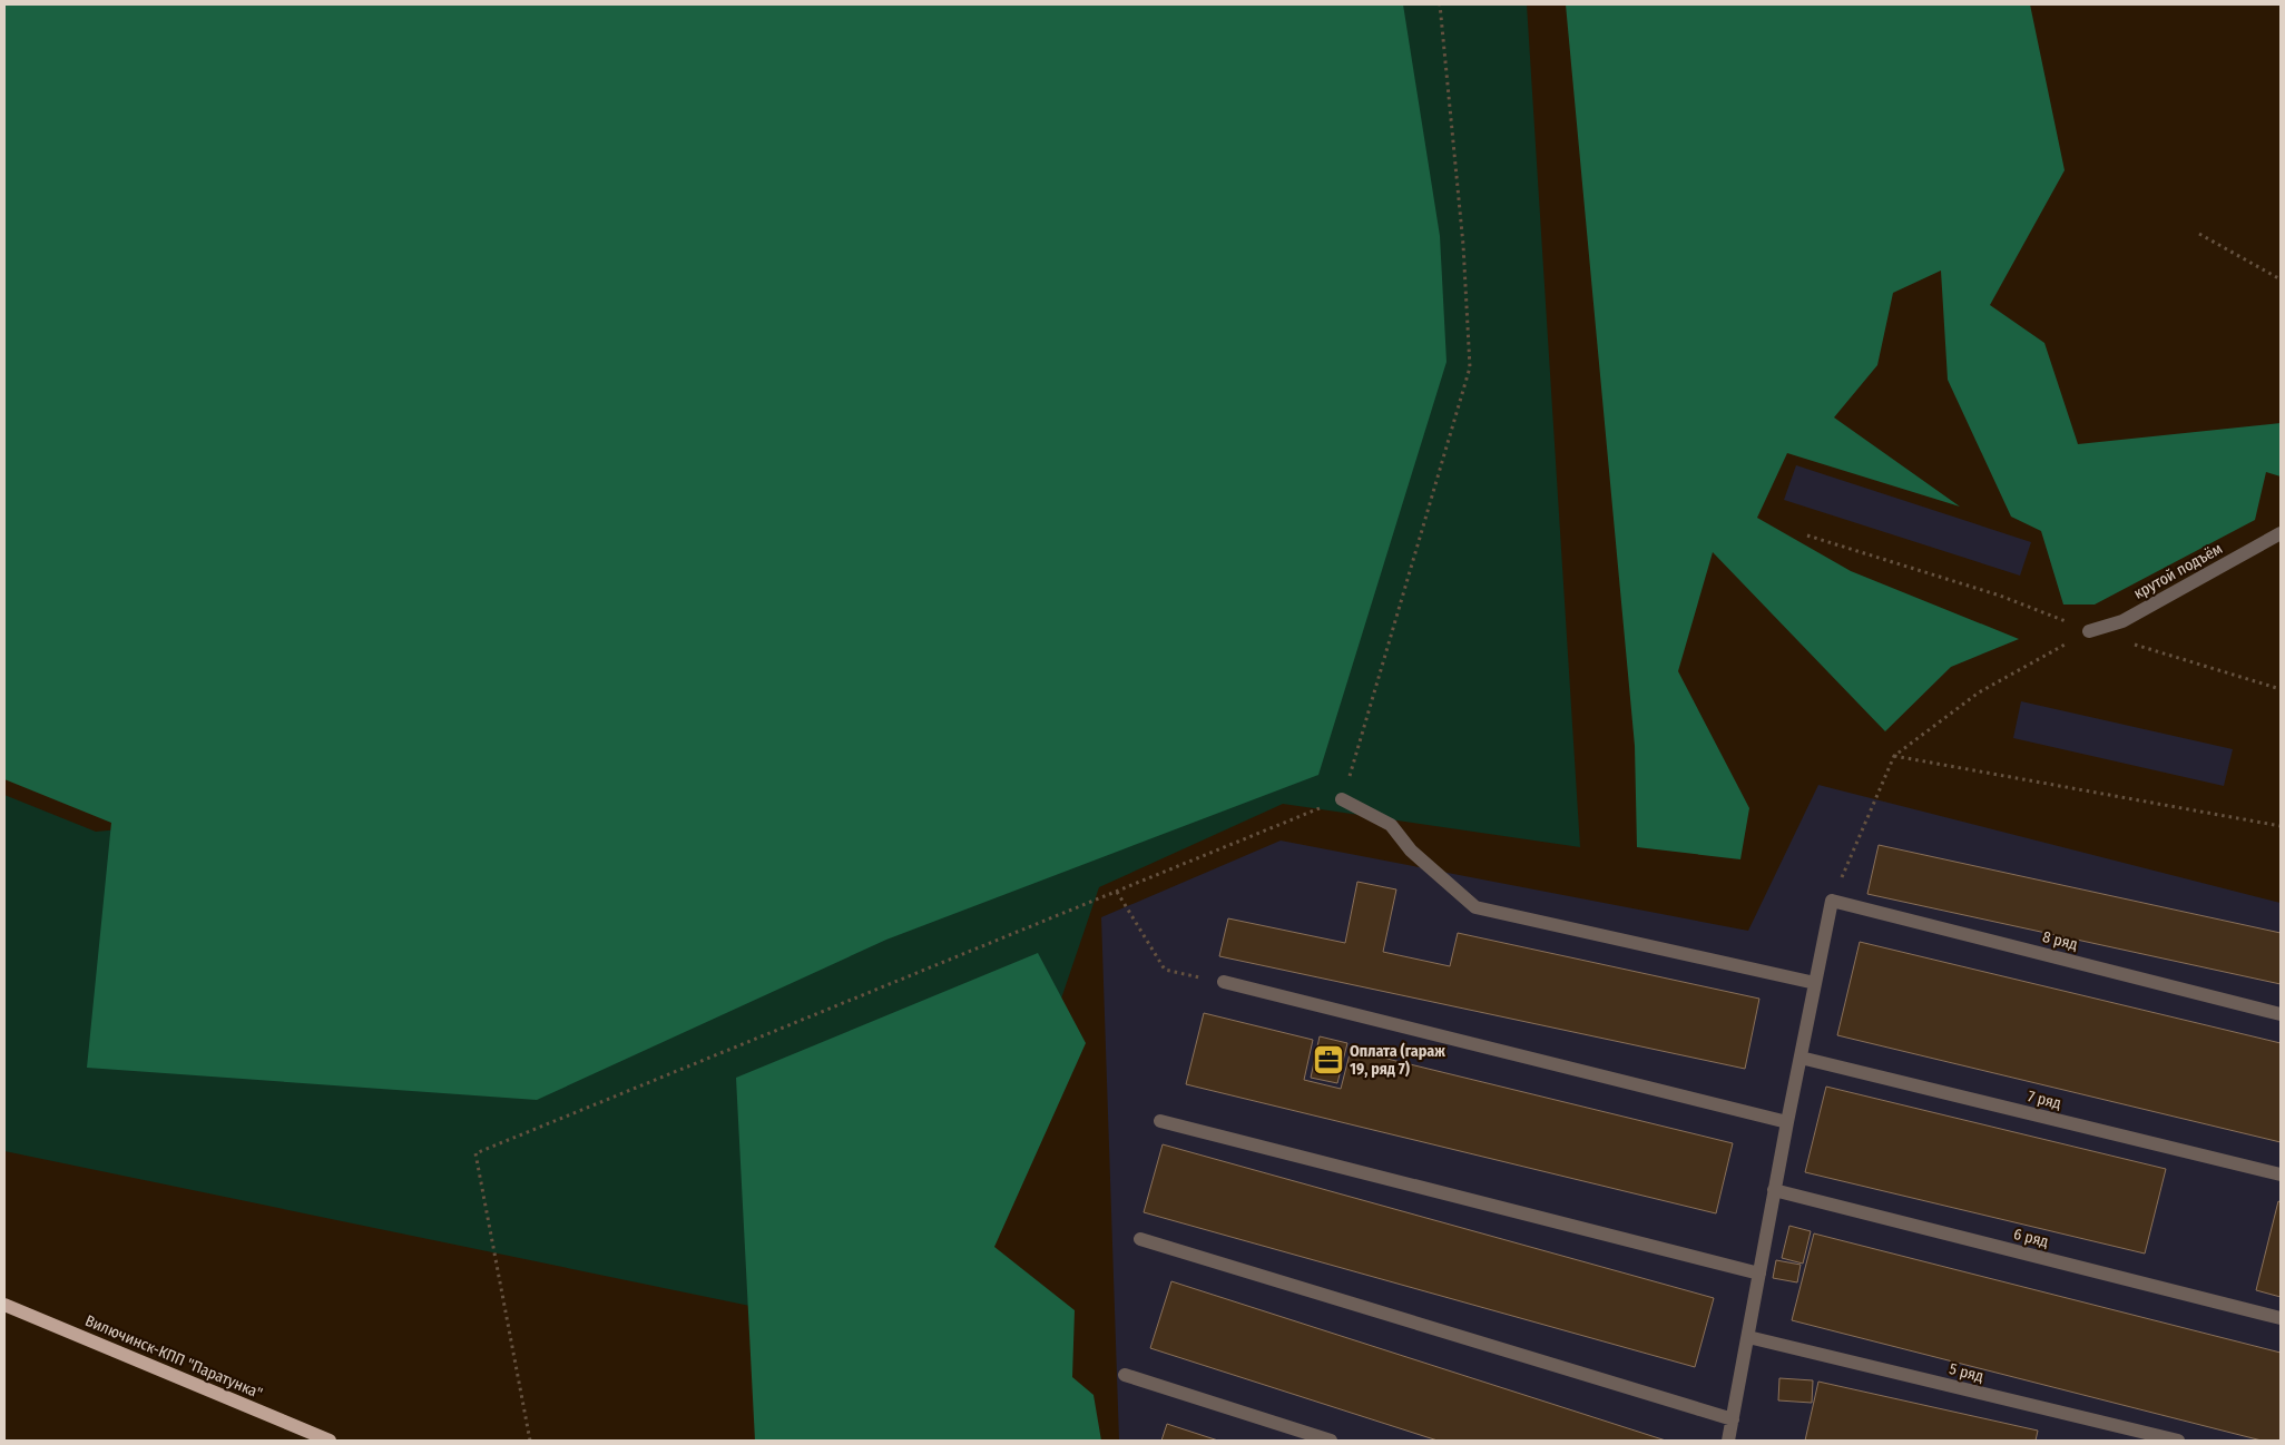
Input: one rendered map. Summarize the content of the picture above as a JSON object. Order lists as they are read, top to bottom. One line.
{"streets":{"main road":["Вилючинск-КПП \"Паратунка\""],"street":["крутой подъём","8 ряд","7 ряд","6 ряд","5 ряд"]},"places":{"office":["Оплата (гараж 19, ряд 7)"]}}
